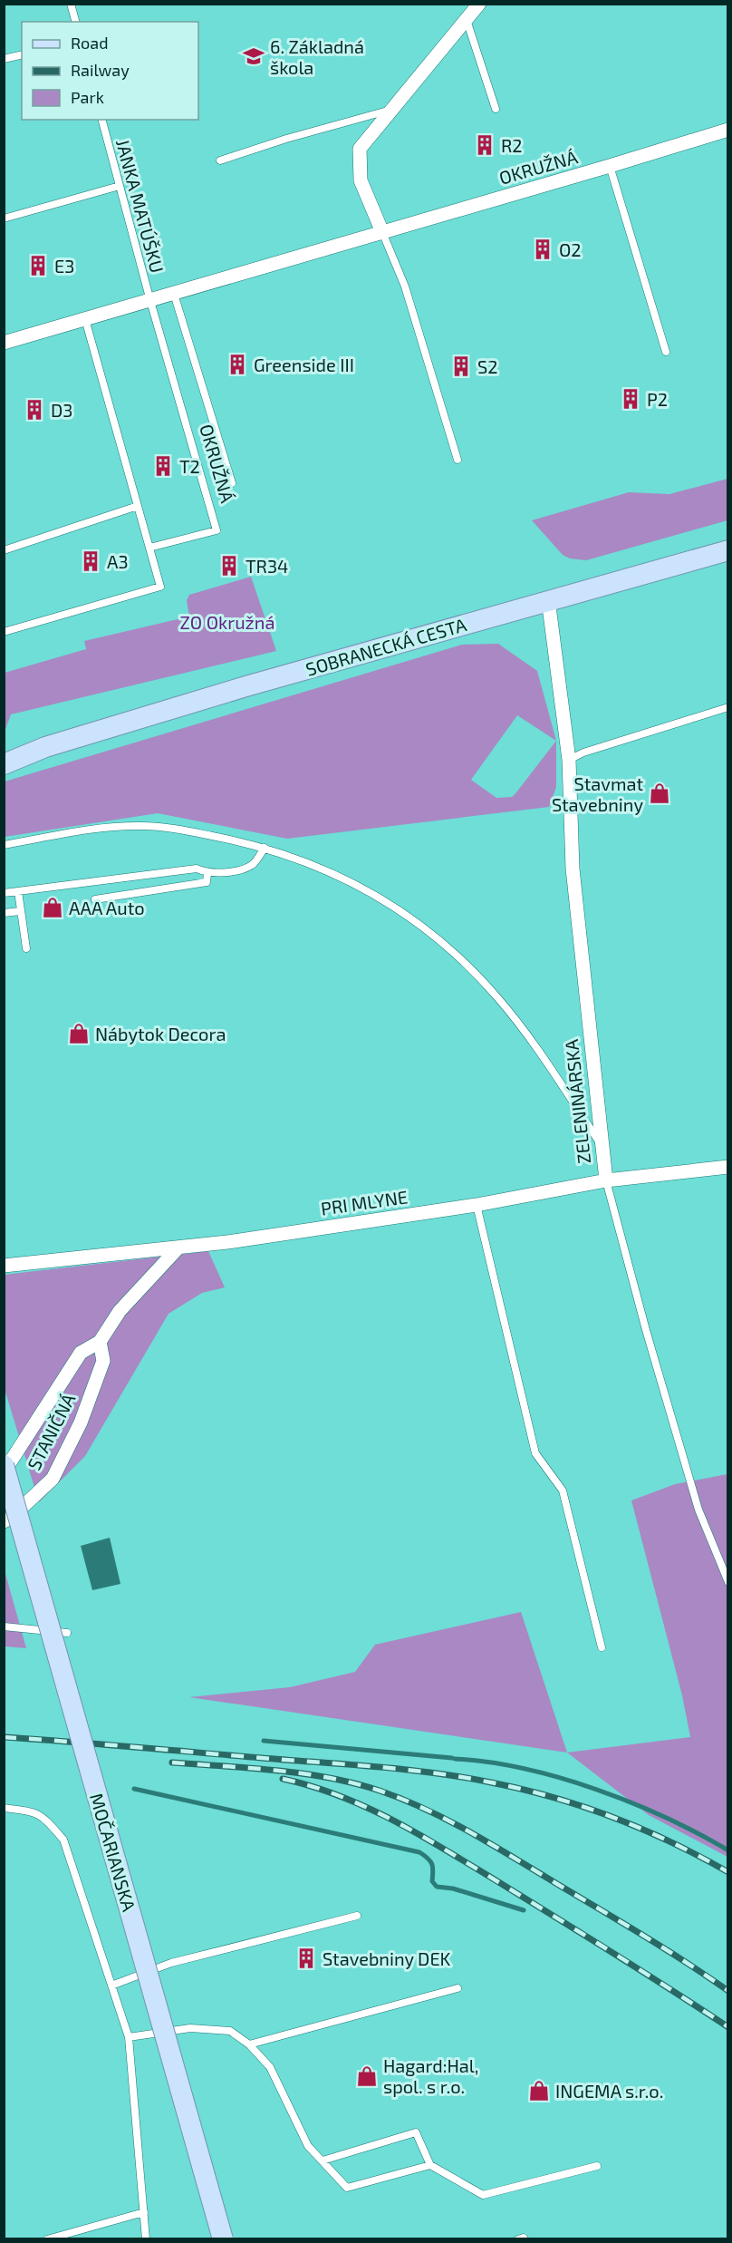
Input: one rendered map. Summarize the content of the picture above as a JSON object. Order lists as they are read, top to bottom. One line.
{"streets":{"main road":["SOBRANECKÁ CESTA","MOČARIANSKA"],"street":["OKRUŽNÁ","ZELENINÁRSKA","PRI MLYNE","STANIČNÁ"],"lane":["JANKA MATÚŠKU"]},"crossings":[["OKRUŽNÁ","JANKA MATÚŠKU"],["SOBRANECKÁ CESTA","ZELENINÁRSKA"],["ZELENINÁRSKA","PRI MLYNE"],["PRI MLYNE","STANIČNÁ"]],"parks":["ZO Okružná"],"places":{"school or university":["6. Základná škola"],"building":["R2","O2","E3","Greenside III","S2","P2","D3","T2","A3","TR34","Stavebniny DEK"],"shop":["Stavmat Stavebniny","AAA Auto","Nábytok Decora","Hagard:Hal, spol. s r.o.","INGEMA s.r.o."]},"legend":["Road","Railway","Park"]}
